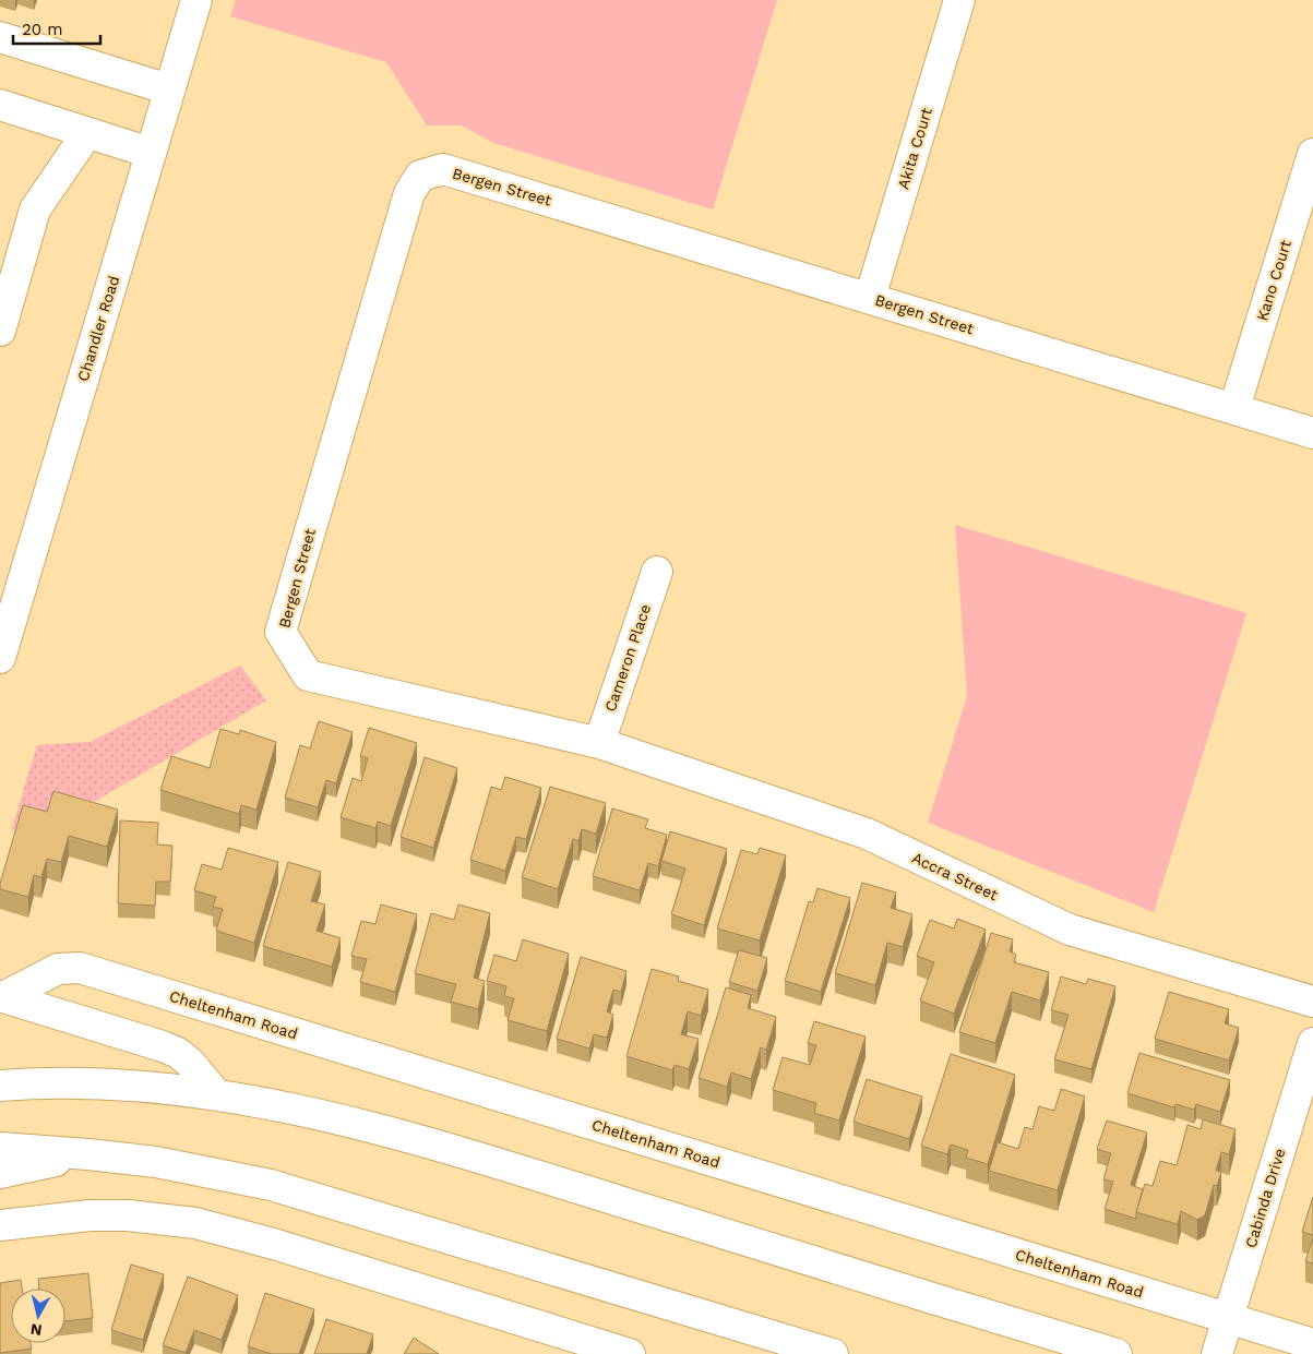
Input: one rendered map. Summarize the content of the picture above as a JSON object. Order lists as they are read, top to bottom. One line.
{"streets":{"street":["Akita Court","Bergen Street","Kano Court","Chandler Road","Cameron Place","Accra Street","Cheltenham Road","Cabinda Drive"]},"crossings":[["Akita Court","Bergen Street"],["Bergen Street","Kano Court"],["Bergen Street","Cameron Place"],["Bergen Street","Accra Street"],["Cameron Place","Accra Street"],["Cheltenham Road","Cabinda Drive"]],"scale_bar":"20 m","north":"bottom"}
